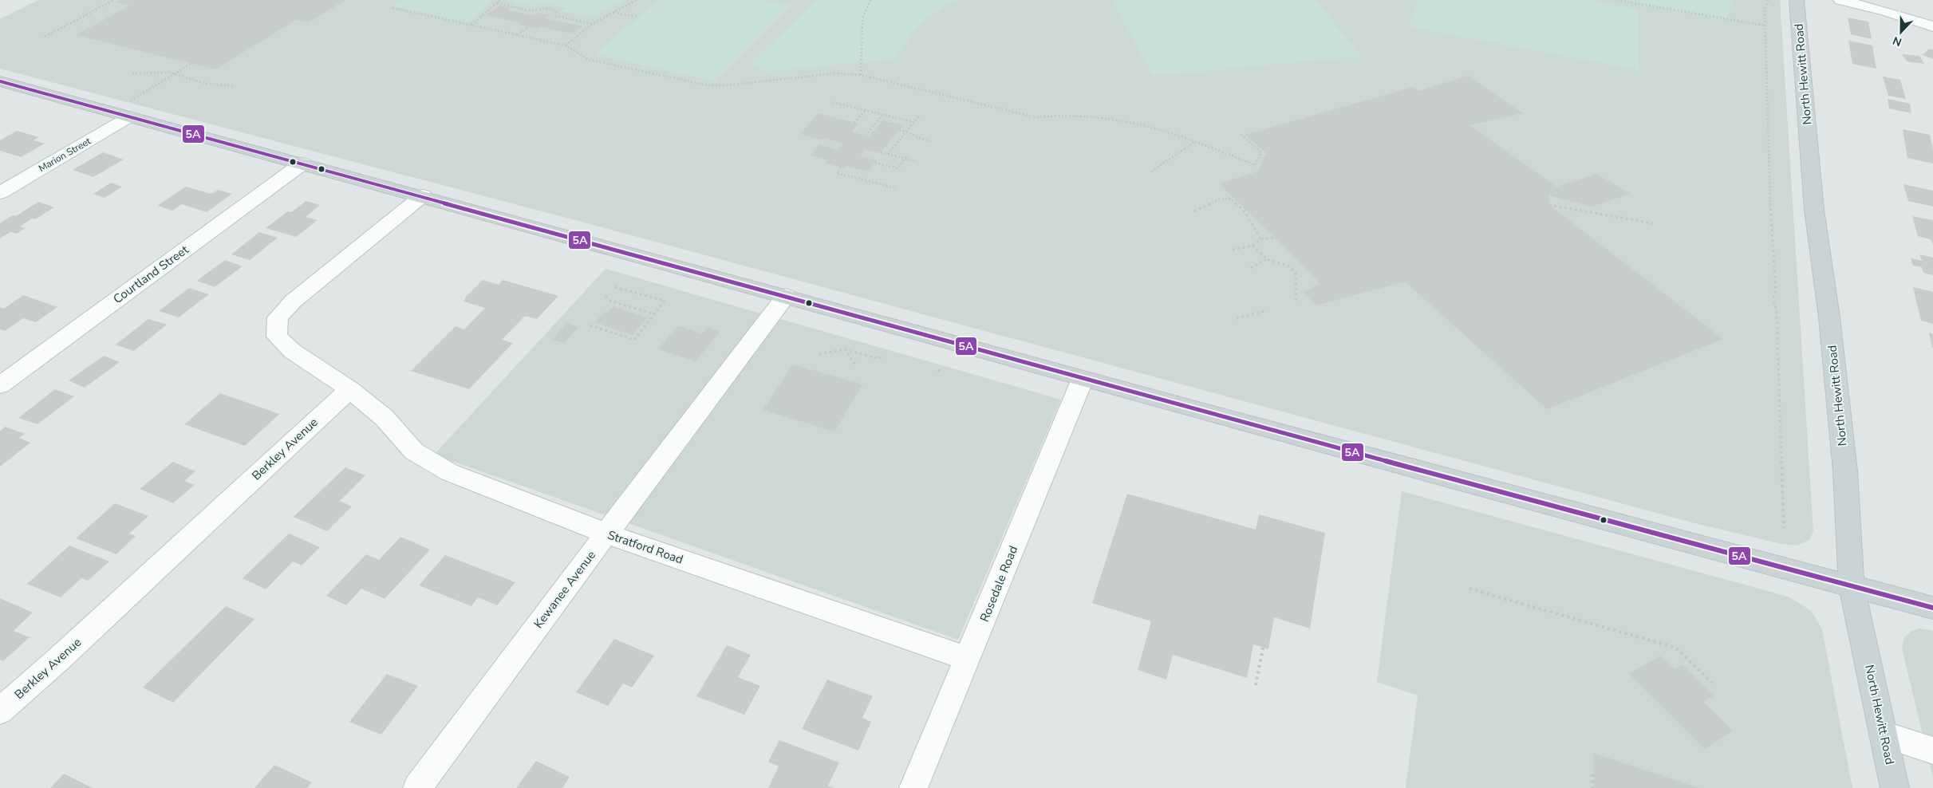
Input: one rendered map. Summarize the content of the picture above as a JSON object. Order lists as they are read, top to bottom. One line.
{"streets":{"main road":["North Hewitt Road"],"street":["Marion Street","Courtland Street","Berkley Avenue","Stratford Road","Rosedale Road","Kewanee Avenue"]},"crossings":[["Berkley Avenue","Stratford Road"],["Stratford Road","Rosedale Road"],["Stratford Road","Kewanee Avenue"]],"lines":["transit line 5A"],"north":"bottom"}
